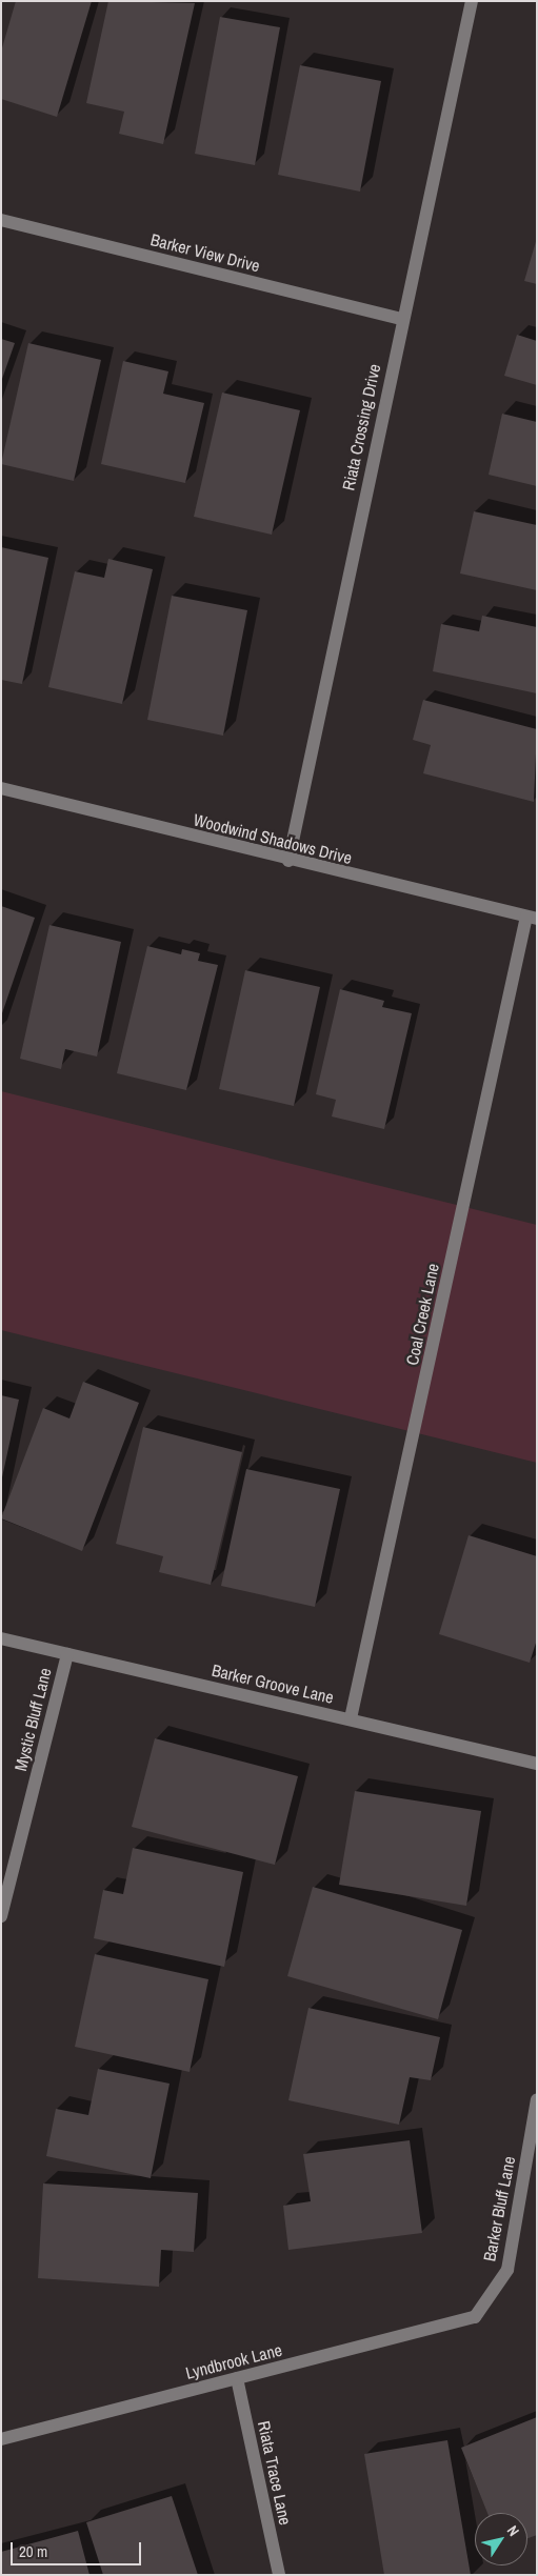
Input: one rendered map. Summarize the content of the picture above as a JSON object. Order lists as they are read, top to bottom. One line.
{"streets":{"street":["Barker View Drive","Riata Crossing Drive","Woodwind Shadows Drive","Coal Creek Lane","Barker Groove Lane","Mystic Bluff Lane","Barker Bluff Lane","Lyndbrook Lane","Riata Trace Lane"]},"crossings":[["Barker View Drive","Riata Crossing Drive"],["Riata Crossing Drive","Woodwind Shadows Drive"],["Woodwind Shadows Drive","Coal Creek Lane"],["Coal Creek Lane","Barker Groove Lane"],["Barker Groove Lane","Mystic Bluff Lane"],["Barker Bluff Lane","Lyndbrook Lane"],["Lyndbrook Lane","Riata Trace Lane"]],"scale_bar":"20 m","north":"top right"}
